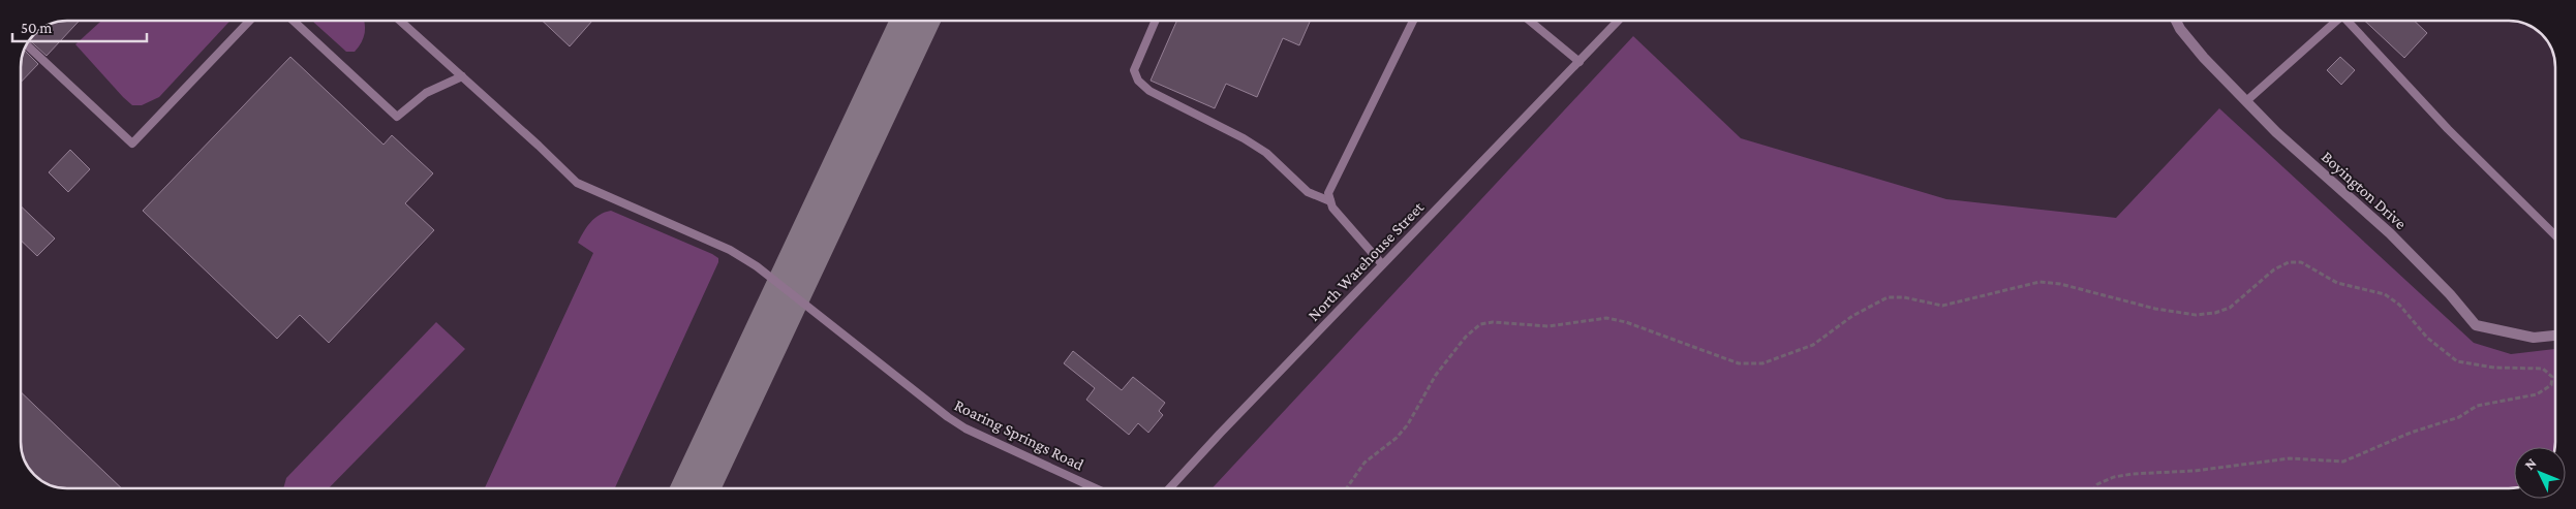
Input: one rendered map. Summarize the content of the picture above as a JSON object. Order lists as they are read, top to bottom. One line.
{"streets":{"street":["Boyington Drive"],"lane":["North Warehouse Street","Roaring Springs Road"]},"scale_bar":"50 m","north":"top left"}
